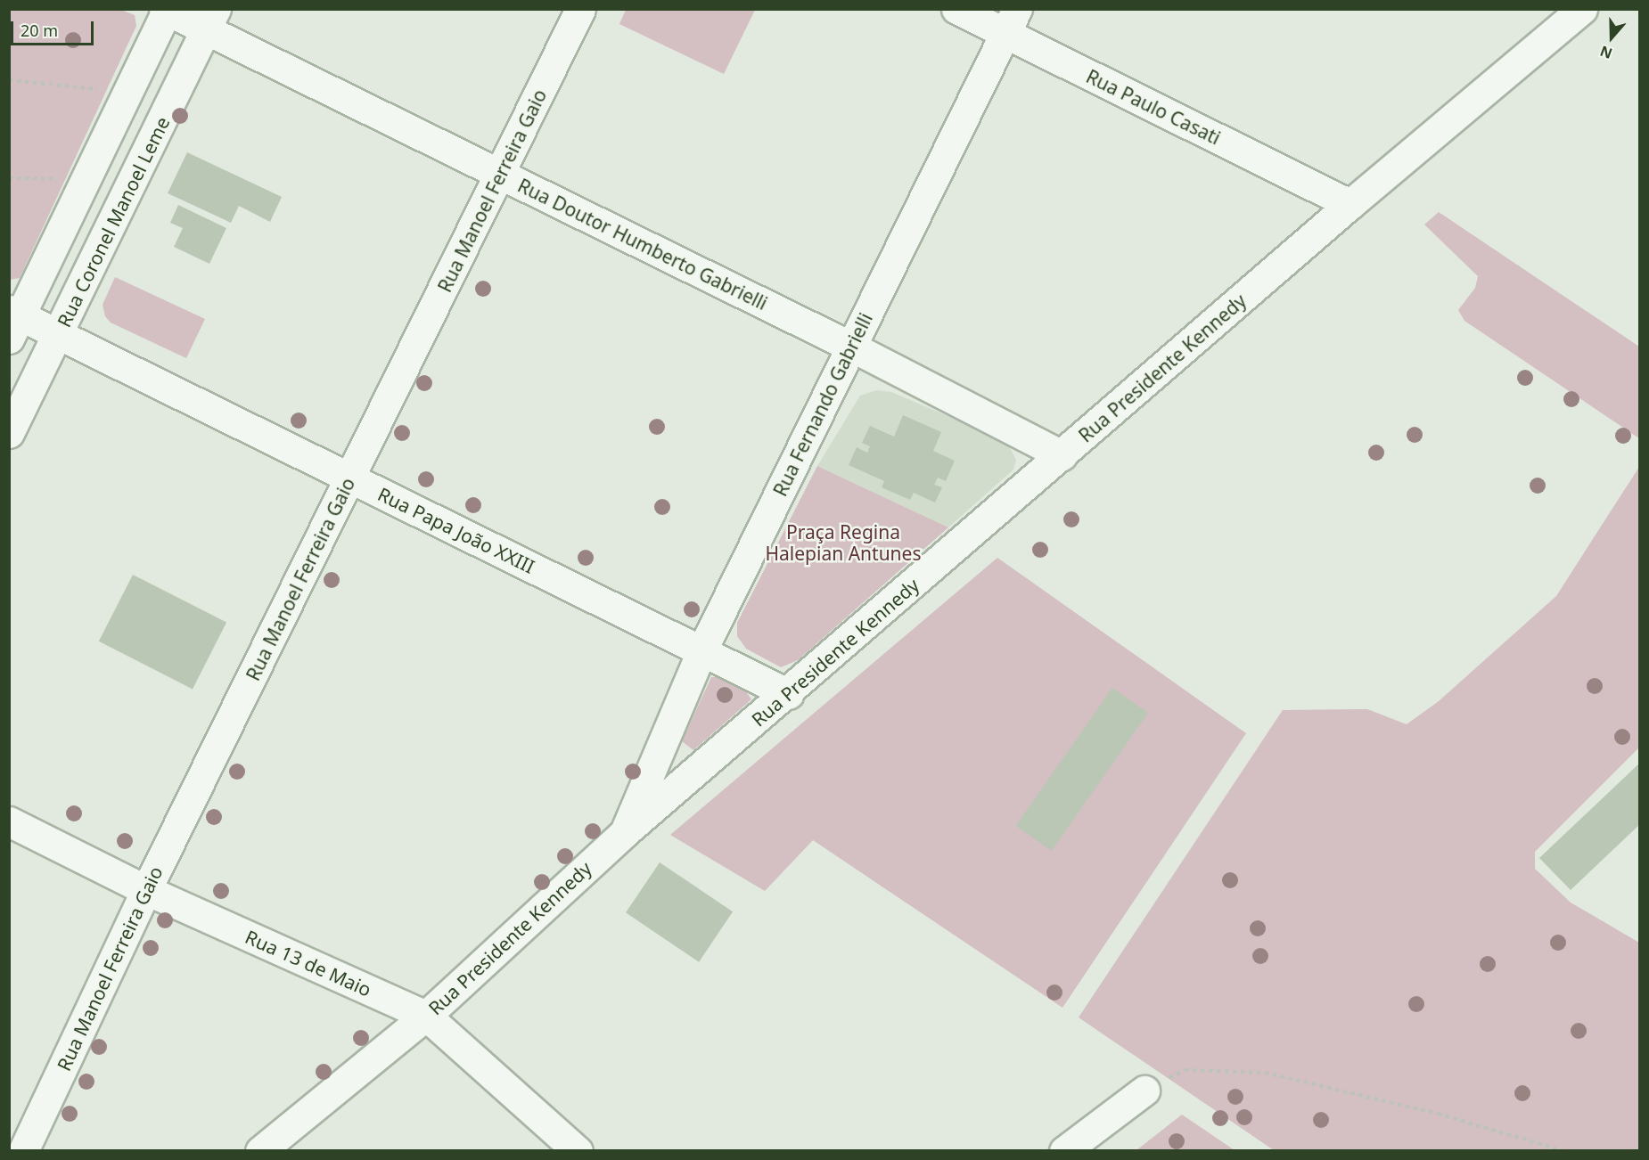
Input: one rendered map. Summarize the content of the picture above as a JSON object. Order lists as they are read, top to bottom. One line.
{"streets":{"street":["Rua Paulo Casati","Rua Manoel Ferreira Gaio","Rua Coronel Manoel Leme","Rua Doutor Humberto Gabrielli","Rua Presidente Kennedy","Rua Fernando Gabrielli","Rua Papa João XXIII","Rua 13 de Maio"]},"crossings":[["Rua Paulo Casati","Rua Presidente Kennedy"],["Rua Paulo Casati","Rua Fernando Gabrielli"],["Rua Manoel Ferreira Gaio","Rua Doutor Humberto Gabrielli"],["Rua Manoel Ferreira Gaio","Rua Papa João XXIII"],["Rua Manoel Ferreira Gaio","Rua 13 de Maio"],["Rua Coronel Manoel Leme","Rua Doutor Humberto Gabrielli"],["Rua Coronel Manoel Leme","Rua Papa João XXIII"],["Rua Doutor Humberto Gabrielli","Rua Presidente Kennedy"],["Rua Doutor Humberto Gabrielli","Rua Fernando Gabrielli"],["Rua Presidente Kennedy","Rua Fernando Gabrielli"],["Rua Presidente Kennedy","Rua Papa João XXIII"],["Rua Presidente Kennedy","Rua 13 de Maio"],["Rua Fernando Gabrielli","Rua Papa João XXIII"]],"parks":["Praça Regina Halepian Antunes"],"scale_bar":"20 m","north":"bottom"}
